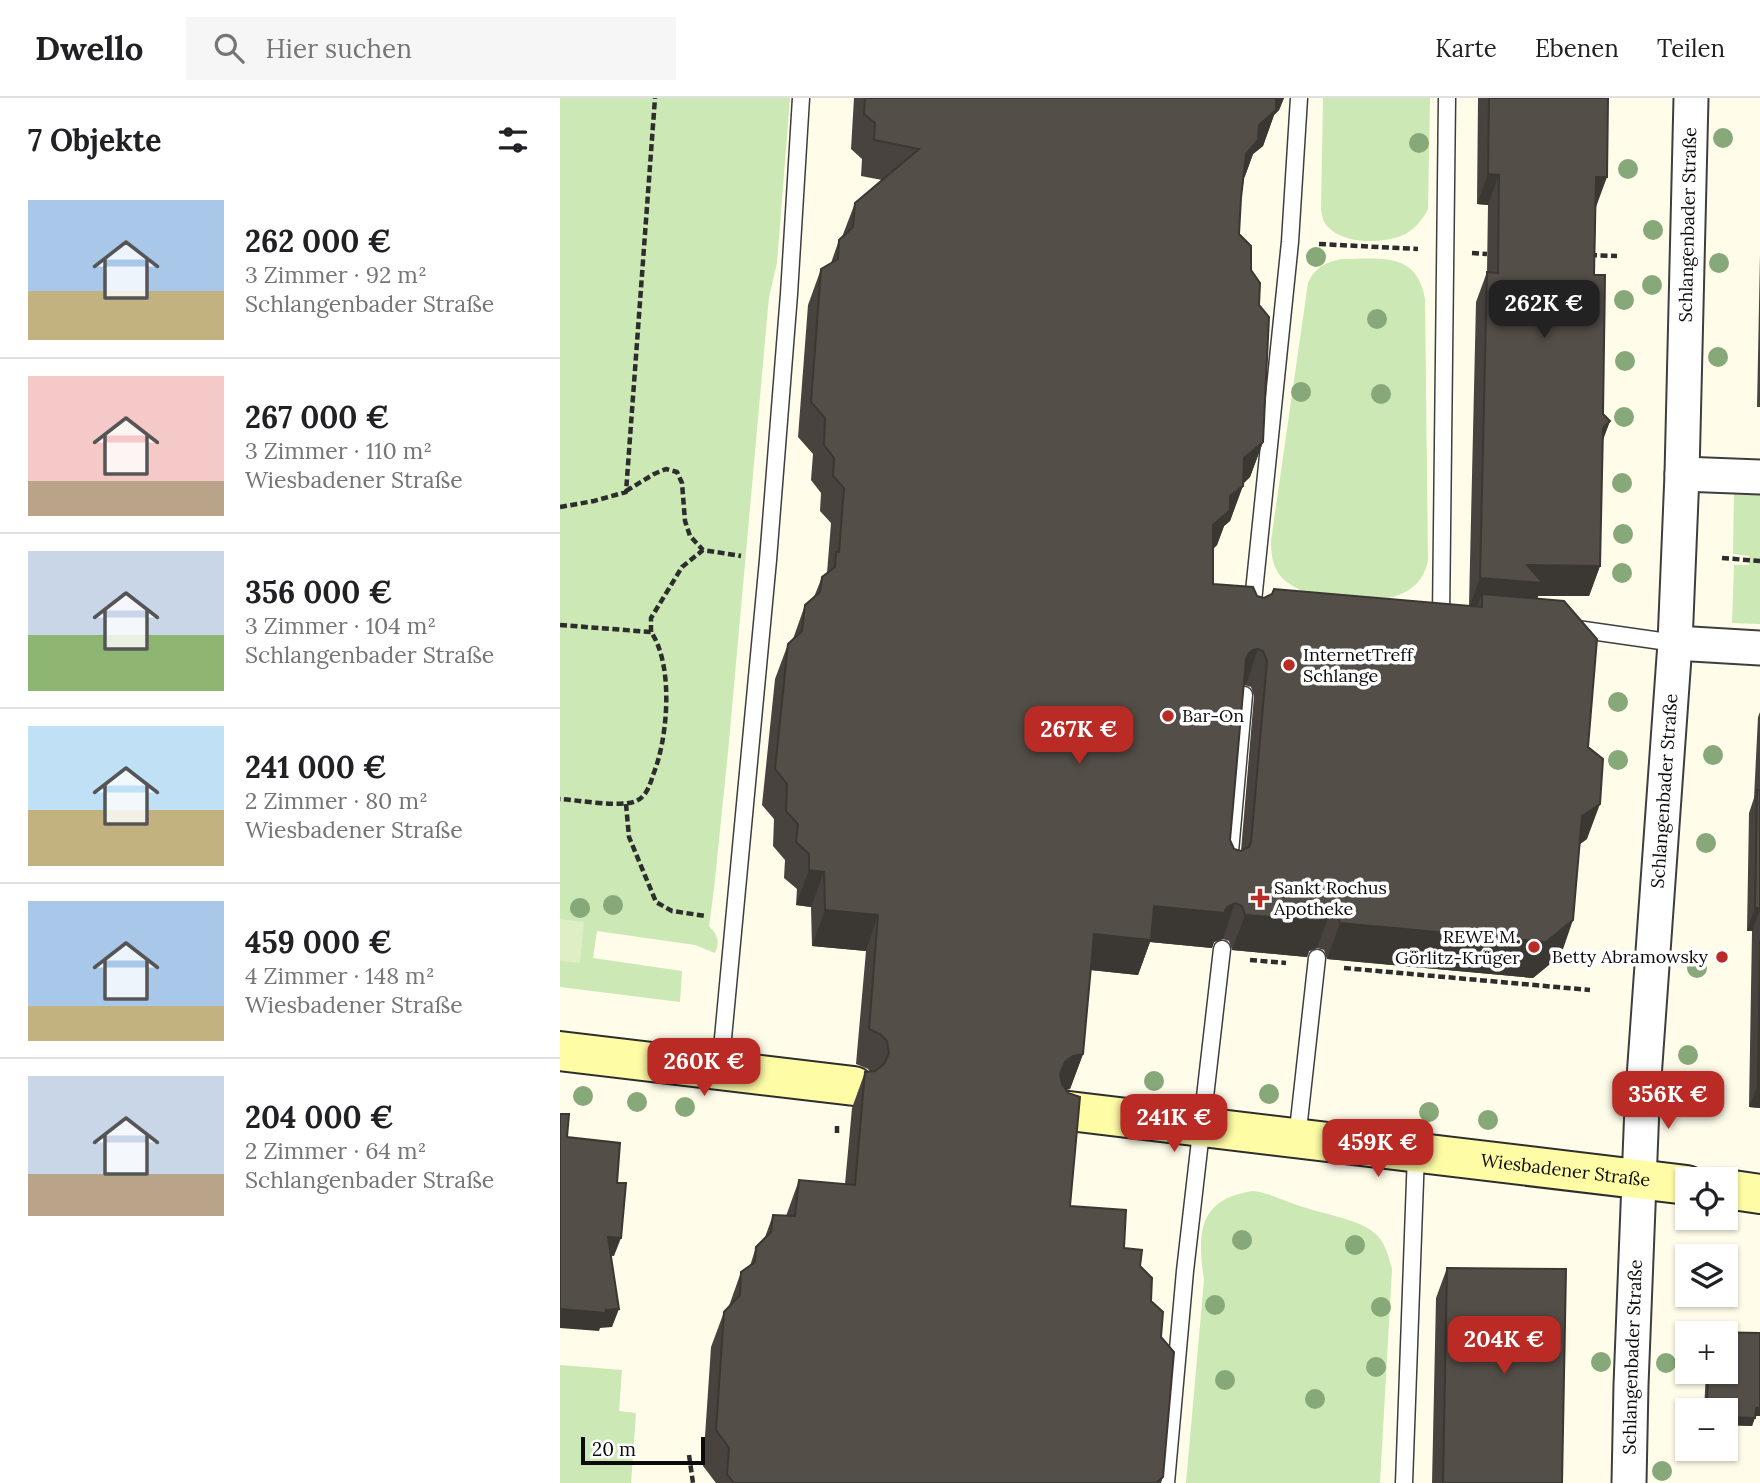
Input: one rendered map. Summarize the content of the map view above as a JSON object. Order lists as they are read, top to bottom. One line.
{"streets":{"street":["Schlangenbader Straße","Wiesbadener Straße"]},"crossings":[["Schlangenbader Straße","Wiesbadener Straße"]],"places":{"other":["InternetTreff Schlange","Bar-On","REWE M. Görlitz-Krüger","Betty Abramowsky"],"health":["Sankt Rochus Apotheke"]},"scale_bar":"20 m","page":{"header":"Dwello","search":"Hier suchen","nav":["Karte","Ebenen","Teilen"],"heading":"7 Objekte","list":[{"name":"262 000 €","note":"3 Zimmer · 92 m² · Schlangenbader Straße"},{"name":"267 000 €","note":"3 Zimmer · 110 m² · Wiesbadener Straße"},{"name":"356 000 €","note":"3 Zimmer · 104 m² · Schlangenbader Straße"},{"name":"241 000 €","note":"2 Zimmer · 80 m² · Wiesbadener Straße"},{"name":"459 000 €","note":"4 Zimmer · 148 m² · Wiesbadener Straße"},{"name":"204 000 €","note":"2 Zimmer · 64 m² · Schlangenbader Straße"}],"price":["262K €","267K €","260K €","356K €","241K €","459K €","204K €"],"map_buttons":["+","−"],"scale":"20 m"}}
